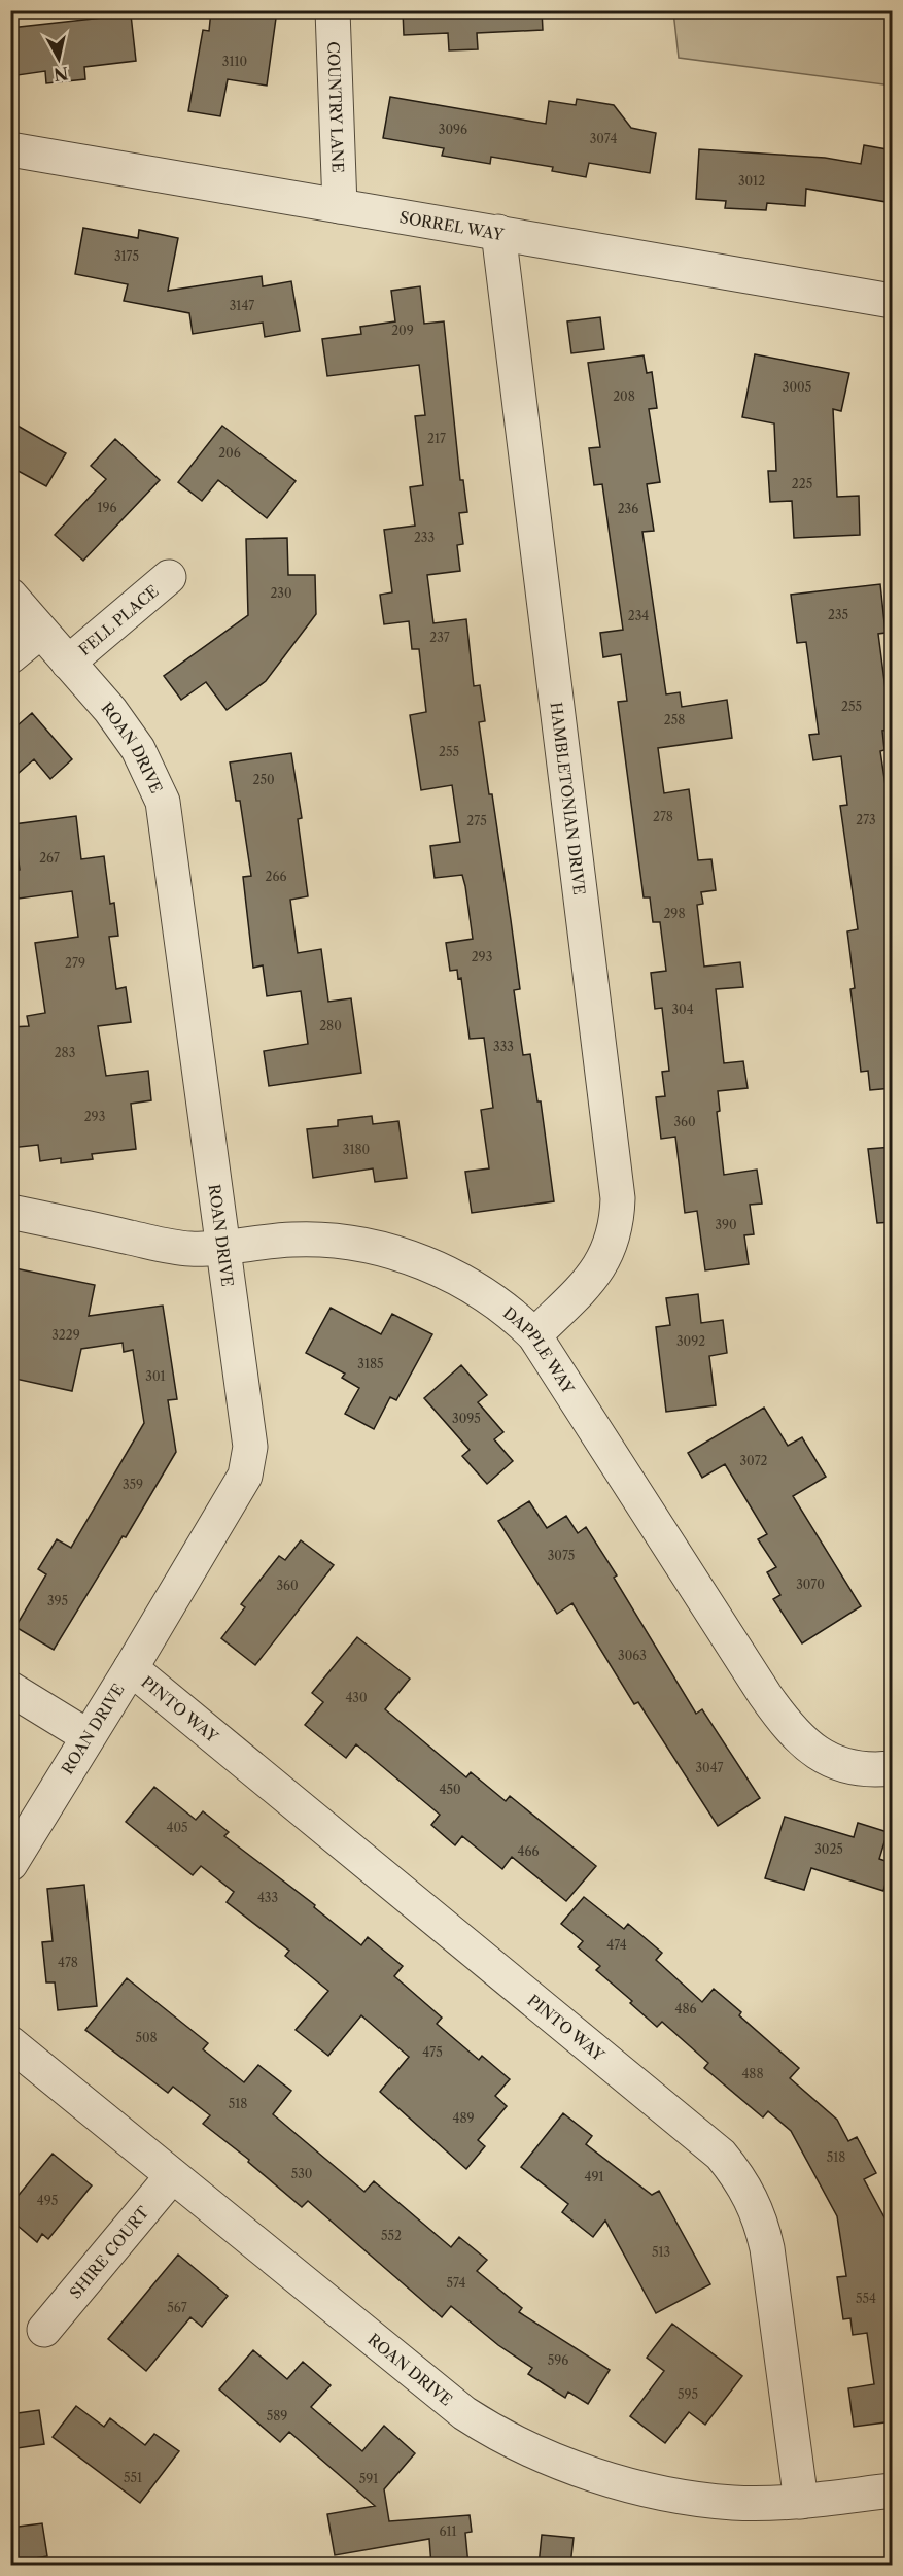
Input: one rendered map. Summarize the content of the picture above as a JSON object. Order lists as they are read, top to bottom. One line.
{"streets":{"street":["COUNTRY LANE","SORREL WAY","FELL PLACE","ROAN DRIVE","HAMBLETONIAN DRIVE","DAPPLE WAY","PINTO WAY","SHIRE COURT"]},"crossings":[["COUNTRY LANE","SORREL WAY"],["SORREL WAY","HAMBLETONIAN DRIVE"],["FELL PLACE","ROAN DRIVE"],["ROAN DRIVE","DAPPLE WAY"],["ROAN DRIVE","PINTO WAY"],["ROAN DRIVE","SHIRE COURT"],["HAMBLETONIAN DRIVE","DAPPLE WAY"]],"house_numbers":["3110","3096","3074","3012","3175","3147","209","3005","208","217","206","225","196","236","233","230","235","234","237","255","258","255","250","278","273","275","267","266","298","293","279","304","280","333","283","293","360","3180","390","3229","3092","3185","301","3095","3072","359","3075","3070","360","395","3063","430","3047","450","405","3025","466","433","474","478","486","508","475","488","518","489","518","530","491","495","552","513","574","554","567","596","595","589","551","591","611"],"north":"bottom"}
